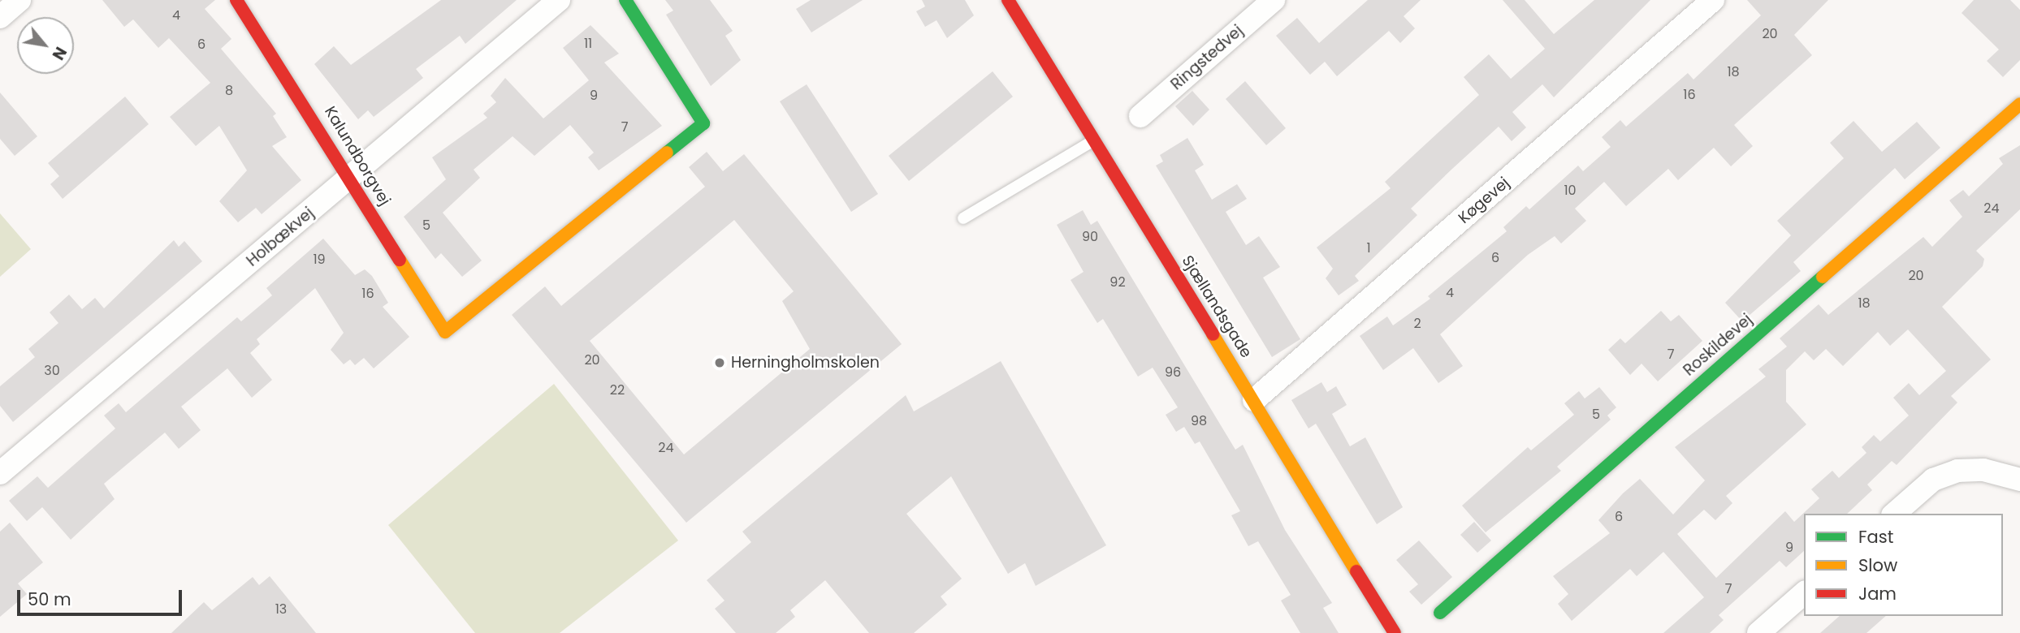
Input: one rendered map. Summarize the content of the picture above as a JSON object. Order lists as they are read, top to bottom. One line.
{"streets":{"street":["Ringstedvej","Kalundborgvej","Køgevej","Holbækvej","Sjællandsgade","Roskildevej"]},"crossings":[["Kalundborgvej","Holbækvej"],["Køgevej","Sjællandsgade"]],"places":["Herningholmskolen"],"house_numbers":["4","20","11","6","18","8","16","9","7","10","24","5","90","1","6","19","20","92","4","16","18","2","7","20","30","96","22","5","98","24","6","9","7","13"],"legend":["Fast","Slow","Jam"],"scale_bar":"50 m","north":"bottom right"}
